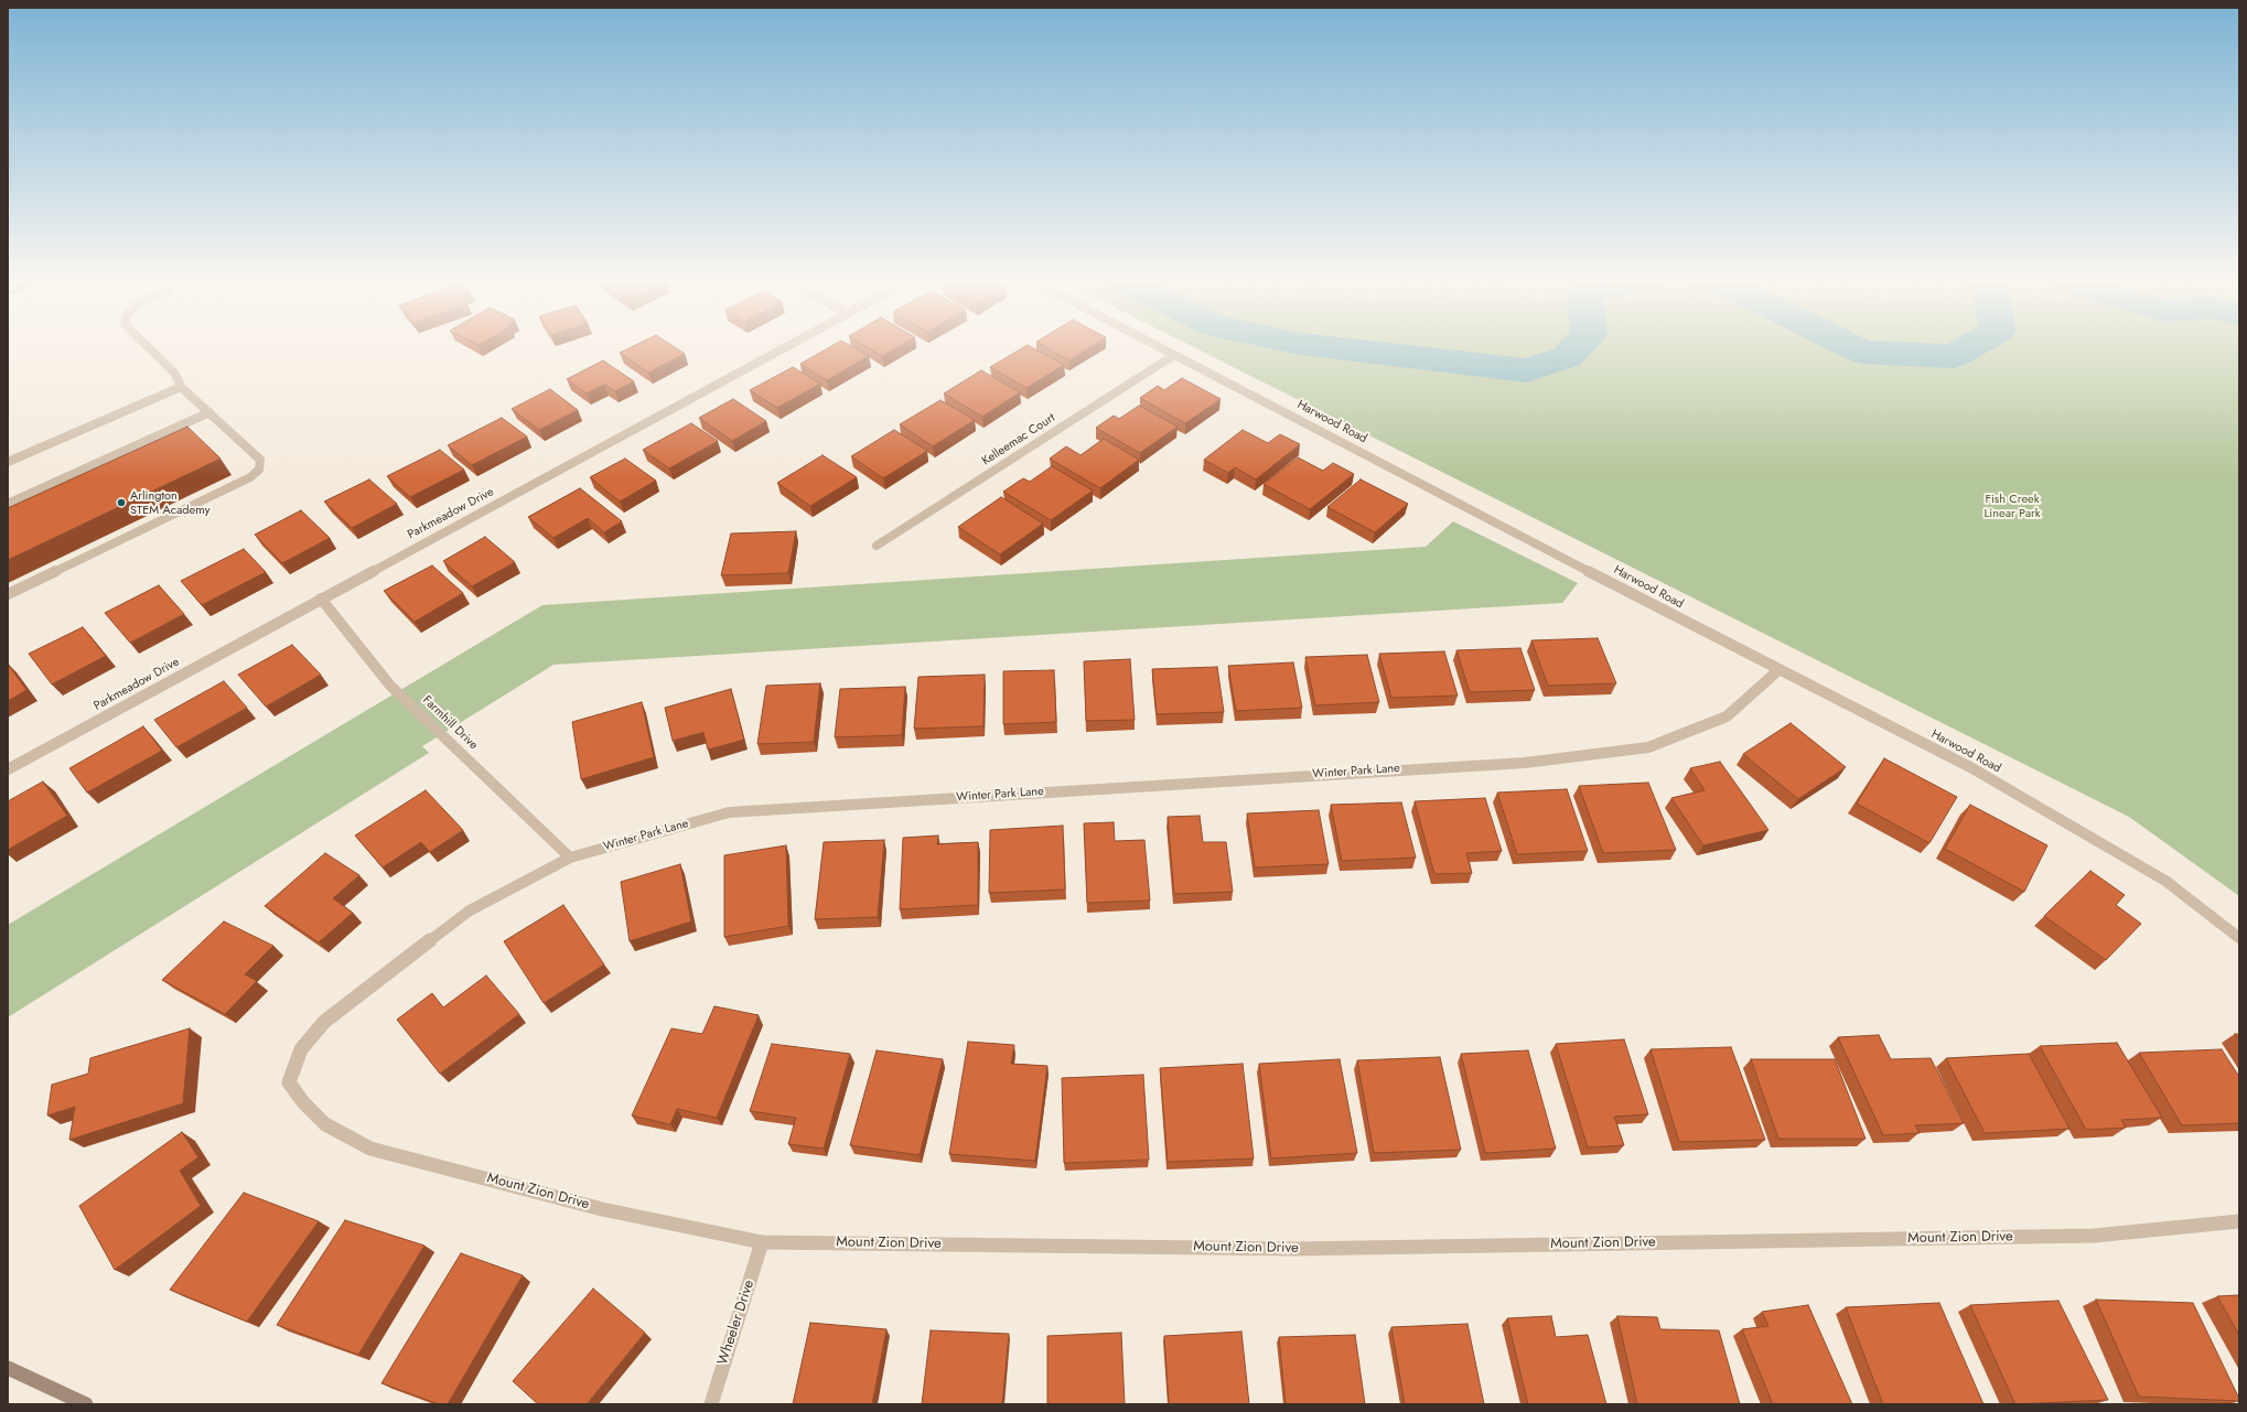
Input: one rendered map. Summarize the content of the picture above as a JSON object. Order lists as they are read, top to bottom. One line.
{"streets":{"street":["Harwood Road","Kelleemac Court","Parkmeadow Drive","Farmhill Drive","Winter Park Lane","Mount Zion Drive","Wheeler Drive"]},"crossings":[["Harwood Road","Kelleemac Court"],["Harwood Road","Winter Park Lane"],["Parkmeadow Drive","Farmhill Drive"],["Farmhill Drive","Winter Park Lane"],["Winter Park Lane","Mount Zion Drive"],["Mount Zion Drive","Wheeler Drive"]],"parks":["Fish Creek Linear Park"],"places":["Arlington STEM Academy"]}
